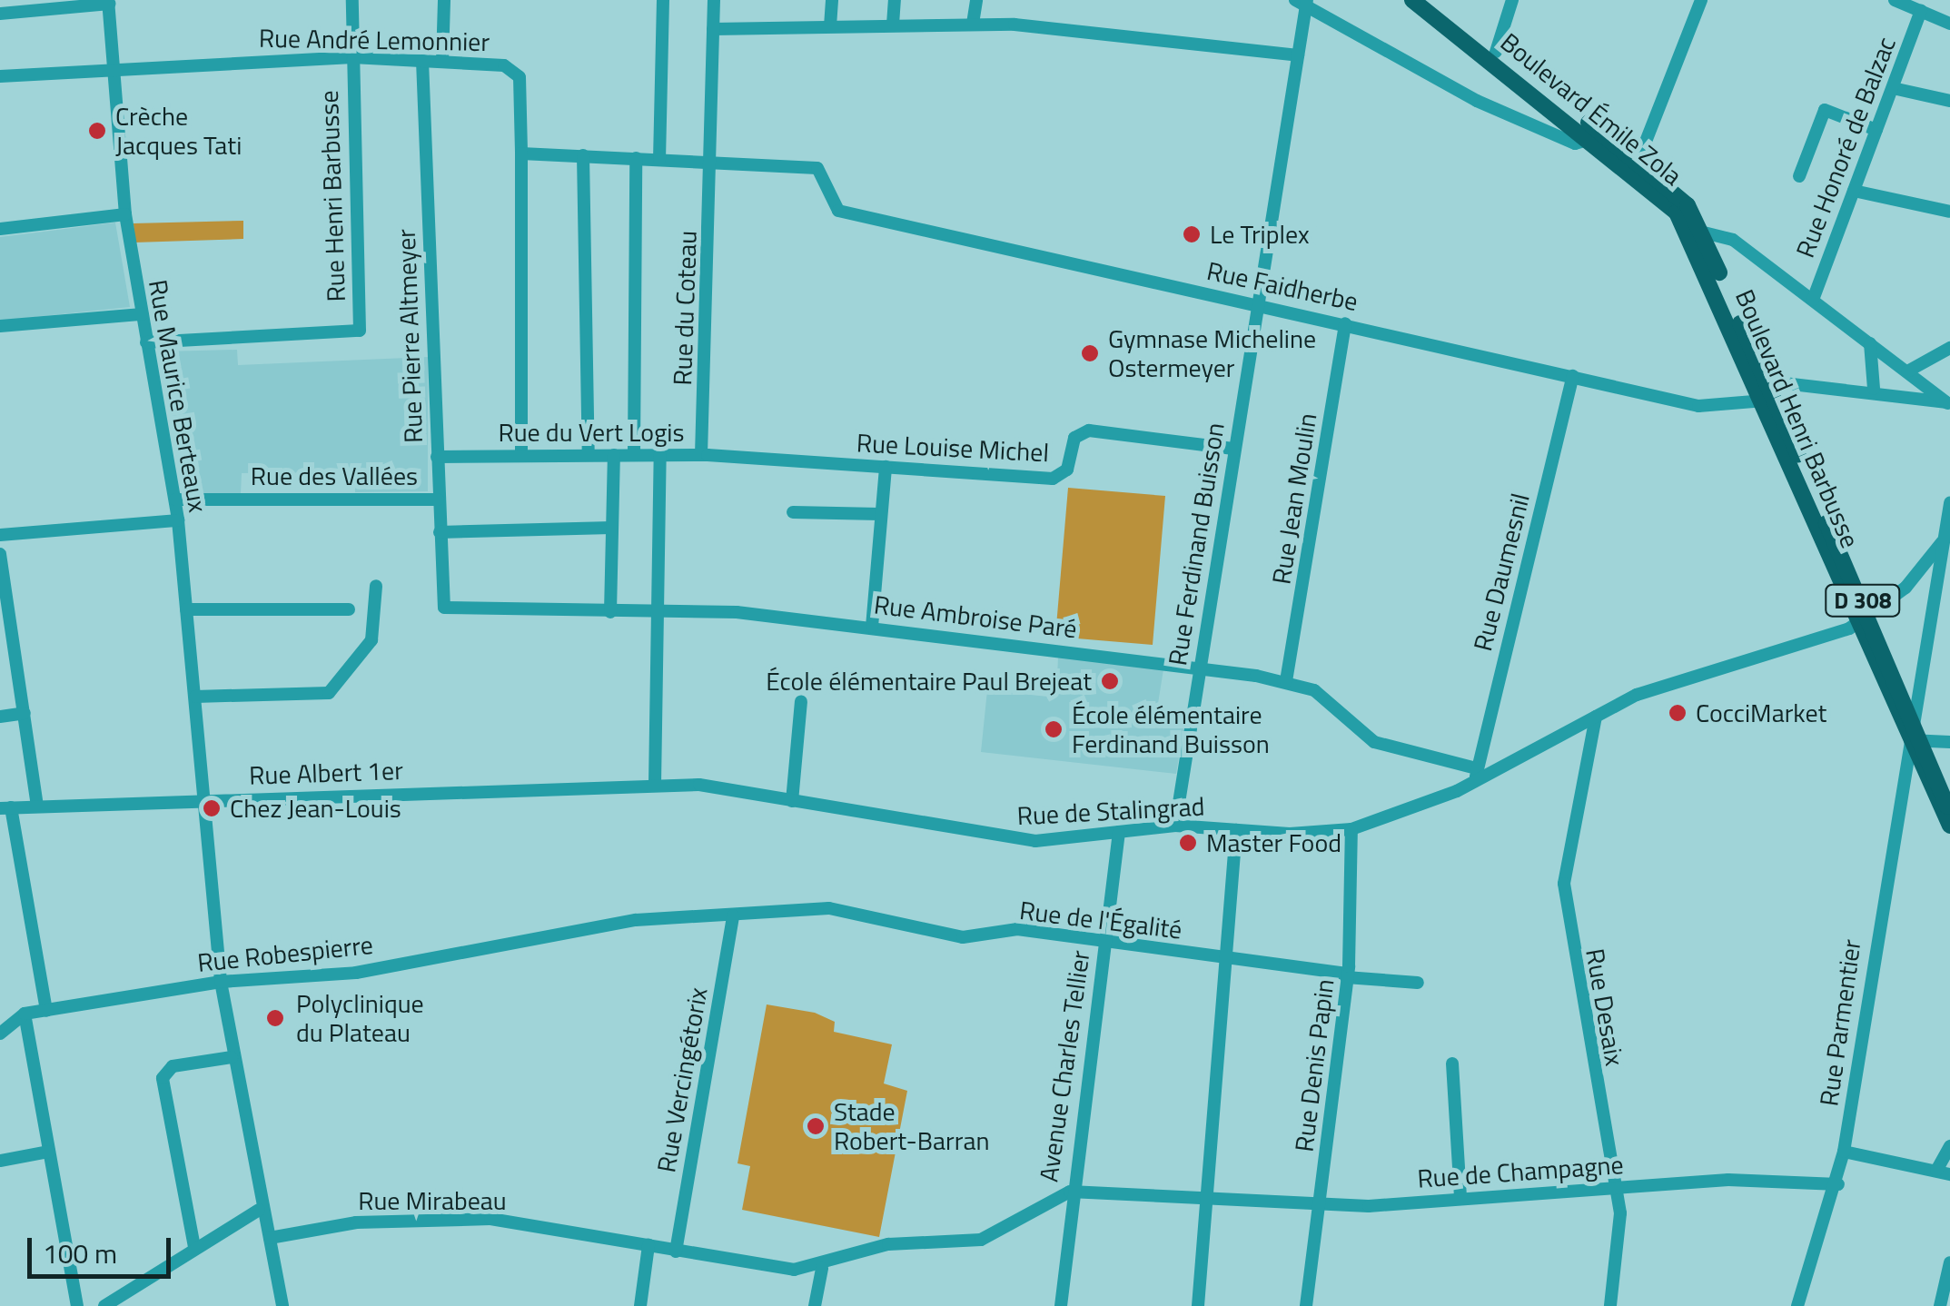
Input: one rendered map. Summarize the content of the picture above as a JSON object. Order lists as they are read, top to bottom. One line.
{"streets":{"main road":["Boulevard Émile Zola","Boulevard Henri Barbusse","D 308"],"street":["Rue André Lemonnier","Rue Honoré de Balzac","Rue Henri Barbusse","Rue Faidherbe","Rue du Coteau","Rue Pierre Altmeyer","Rue Maurice Berteaux","Rue du Vert Logis","Rue Louise Michel","Rue des Vallées","Rue Jean Moulin","Rue Ferdinand Buisson","Rue Daumesnil","Rue Ambroise Paré","Rue Albert 1er","Rue de Stalingrad","Rue de l'Égalité","Rue Robespierre","Rue Desaix","Rue Parmentier","Rue Denis Papin","Avenue Charles Tellier","Rue Vercingétorix","Rue de Champagne","Rue Mirabeau"]},"crossings":[["Rue André Lemonnier","Rue Henri Barbusse"],["Rue André Lemonnier","Rue Pierre Altmeyer"],["Rue André Lemonnier","Rue Maurice Berteaux"],["Boulevard Émile Zola","Boulevard Henri Barbusse"],["Rue Henri Barbusse","Rue Maurice Berteaux"],["Rue Faidherbe","Rue du Coteau"],["Rue Faidherbe","Boulevard Henri Barbusse"],["Rue Faidherbe","Rue Jean Moulin"],["Rue Faidherbe","Rue Ferdinand Buisson"],["Rue Faidherbe","Rue Daumesnil"],["Rue du Coteau","Rue du Vert Logis"],["Rue Pierre Altmeyer","Rue du Vert Logis"],["Rue Pierre Altmeyer","Rue des Vallées"],["Rue Pierre Altmeyer","Rue Ambroise Paré"],["Rue Maurice Berteaux","Rue des Vallées"],["Rue Maurice Berteaux","Rue Albert 1er"],["Rue Maurice Berteaux","Rue Robespierre"],["Rue Maurice Berteaux","Rue Mirabeau"],["Boulevard Henri Barbusse","Rue de Stalingrad"],["Boulevard Henri Barbusse","Rue Parmentier"],["Rue du Vert Logis","Rue Louise Michel"],["Rue Louise Michel","Rue Ferdinand Buisson"],["Rue Jean Moulin","Rue Ambroise Paré"],["Rue Ferdinand Buisson","Rue Ambroise Paré"],["Rue Ferdinand Buisson","Rue de Stalingrad"],["Rue Daumesnil","Rue Ambroise Paré"],["Rue Daumesnil","Rue de Stalingrad"],["Rue Ambroise Paré","Rue de Stalingrad"],["Rue Albert 1er","Rue de Stalingrad"],["Rue de Stalingrad","Rue Desaix"],["Rue de Stalingrad","Rue Denis Papin"],["Rue de Stalingrad","Avenue Charles Tellier"],["Rue de l'Égalité","Rue Robespierre"],["Rue de l'Égalité","Rue Denis Papin"],["Rue de l'Égalité","Avenue Charles Tellier"],["Rue de l'Égalité","Rue Vercingétorix"],["Rue Desaix","Rue de Champagne"],["Rue Parmentier","Rue de Champagne"],["Rue Denis Papin","Rue de Champagne"],["Avenue Charles Tellier","Rue de Champagne"],["Rue Vercingétorix","Rue Mirabeau"]],"places":["Crèche Jacques Tati","Le Triplex","Gymnase Micheline Ostermeyer","École élémentaire Paul Brejeat","CocciMarket","École élémentaire Ferdinand Buisson","Chez Jean-Louis","Master Food","Polyclinique du Plateau","Stade Robert-Barran"],"scale_bar":"100 m"}
